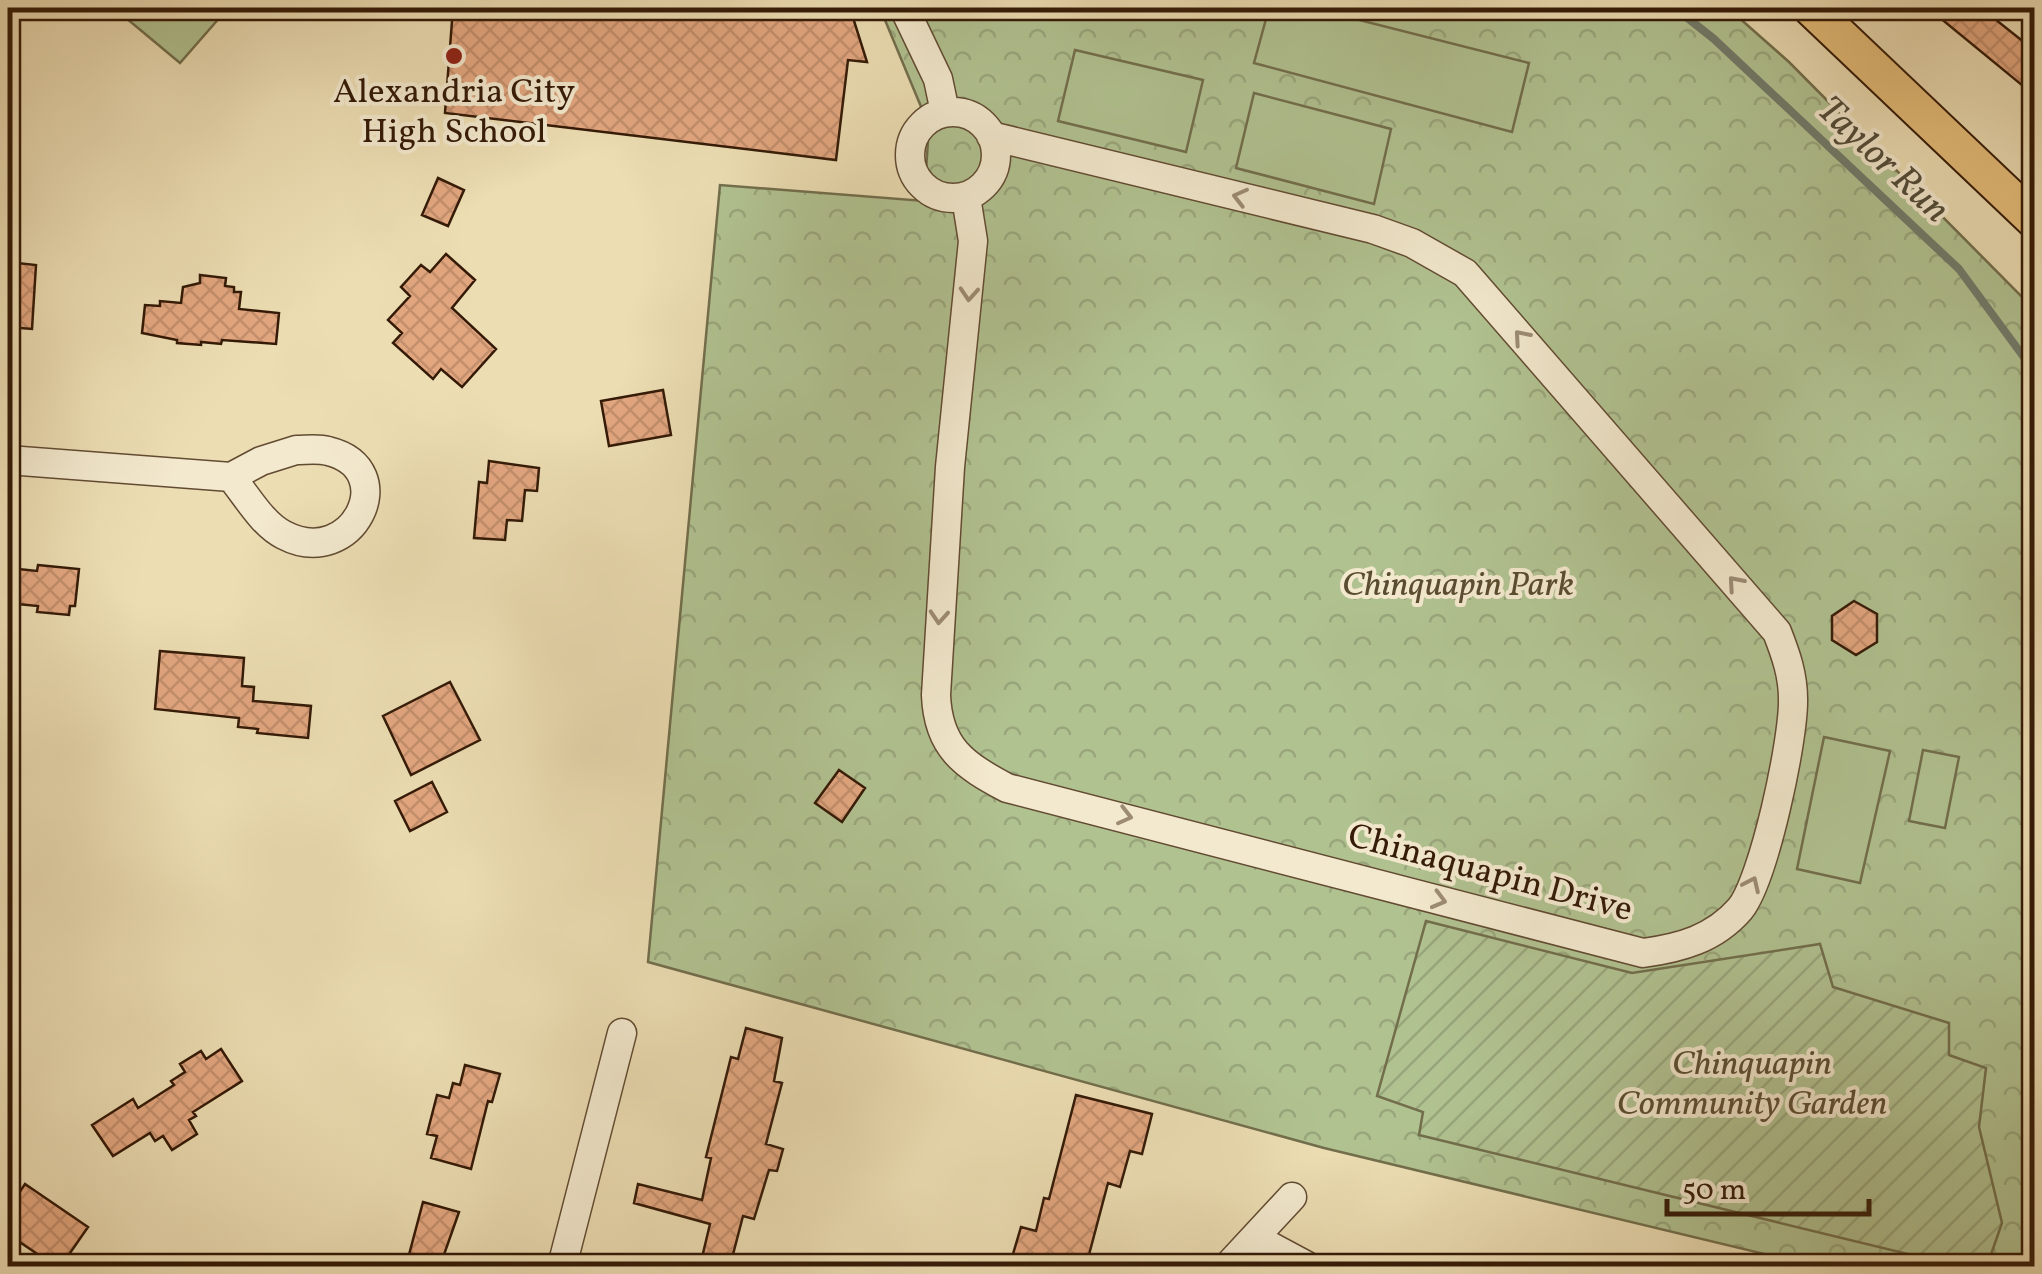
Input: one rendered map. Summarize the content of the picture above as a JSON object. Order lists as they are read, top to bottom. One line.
{"streets":{"street":["Chinaquapin Drive"]},"water":["Taylor Run"],"parks":["Chinquapin Park","Chinquapin Community Garden"],"places":["Alexandria City High School"],"scale_bar":"50 m"}
